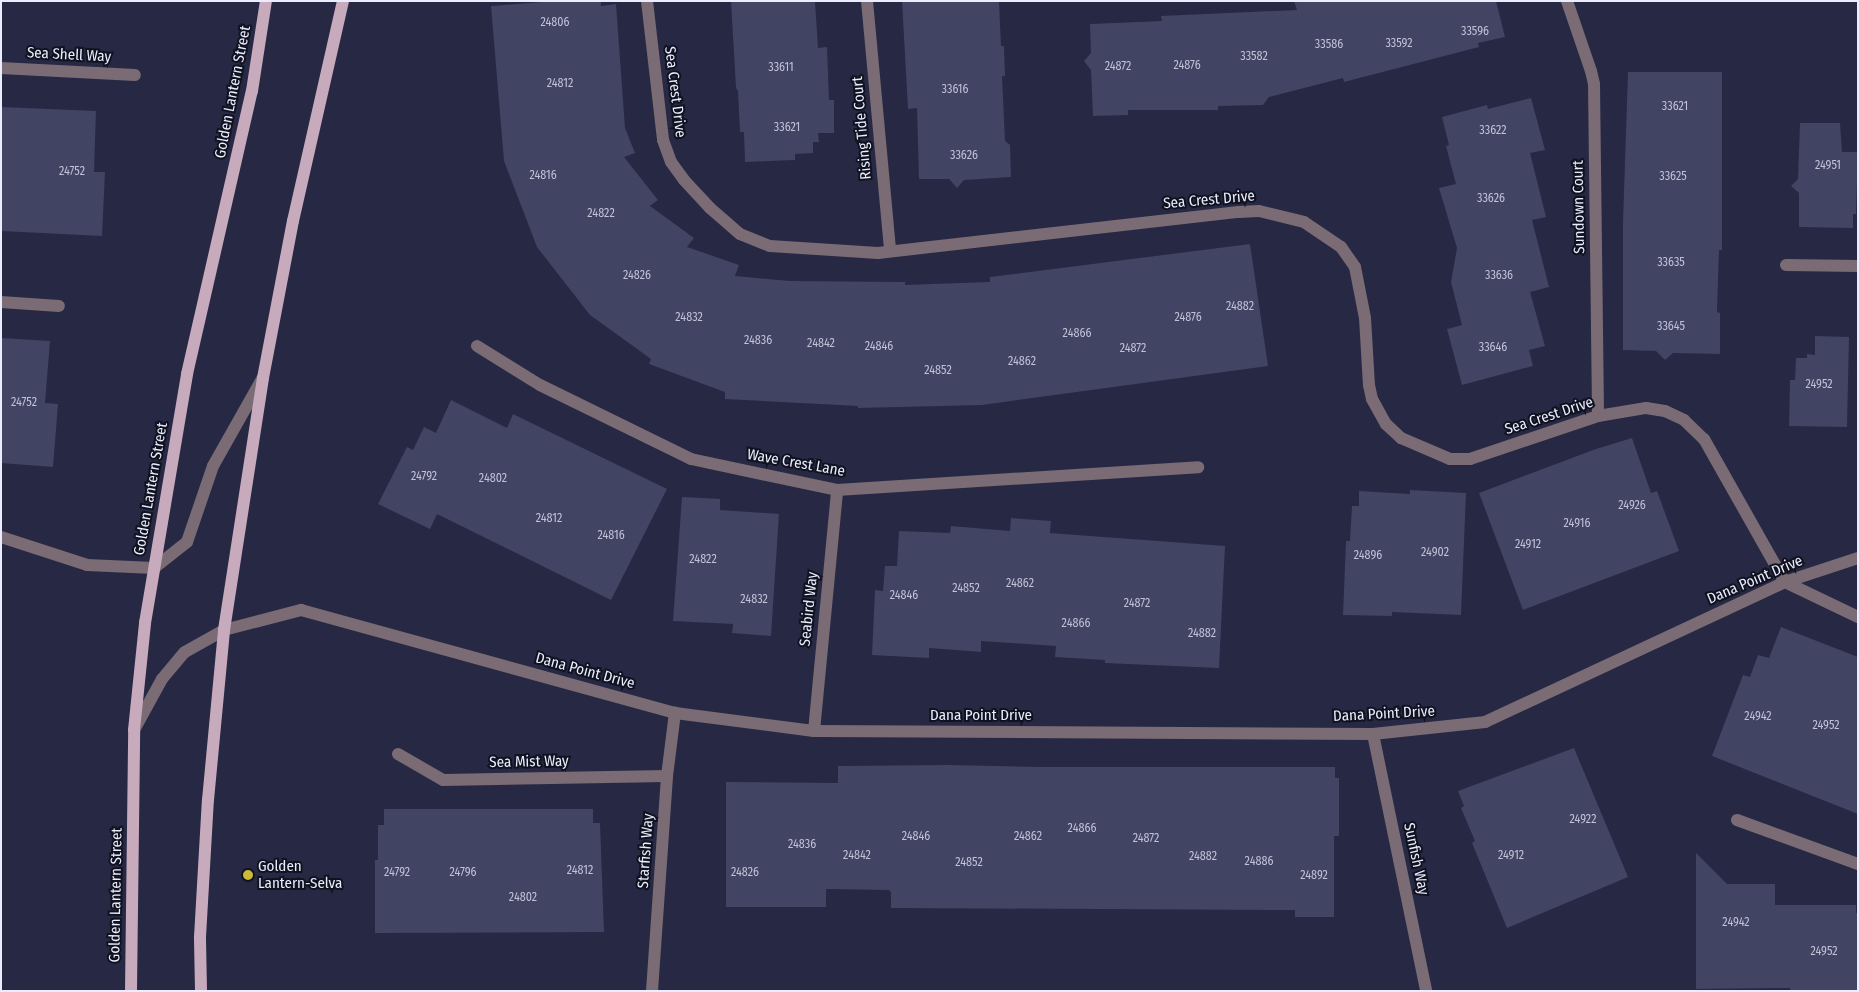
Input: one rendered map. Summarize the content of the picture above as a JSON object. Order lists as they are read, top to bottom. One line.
{"streets":{"main road":["Golden Lantern Street"],"street":["Sea Shell Way","Sea Crest Drive","Rising Tide Court","Sundown Court","Wave Crest Lane","Dana Point Drive","Seabird Way","Sea Mist Way","Starfish Way","Sunfish Way"]},"crossings":[["Golden Lantern Street","Dana Point Drive"],["Sea Crest Drive","Rising Tide Court"],["Sea Crest Drive","Sundown Court"],["Sea Crest Drive","Dana Point Drive"],["Wave Crest Lane","Seabird Way"],["Dana Point Drive","Seabird Way"],["Dana Point Drive","Starfish Way"],["Dana Point Drive","Sunfish Way"],["Sea Mist Way","Starfish Way"]],"places":["Golden Lantern-Selva"],"house_numbers":["24806","33596","33592","33586","33582","24876","24872","33611","24812","33616","33621","33621","33622","33626","24951","24752","24816","33625","33626","24822","33635","24826","33636","24882","24832","24876","33645","24866","24836","24842","24846","33646","24872","24862","24852","24952","24752","24792","24802","24926","24812","24916","24816","24912","24902","24896","24822","24862","24852","24846","24832","24872","24866","24882","24942","24952","24922","24866","24846","24862","24872","24836","24842","24912","24882","24886","24852","24812","24792","24796","24826","24892","24802","24942","24952"]}
